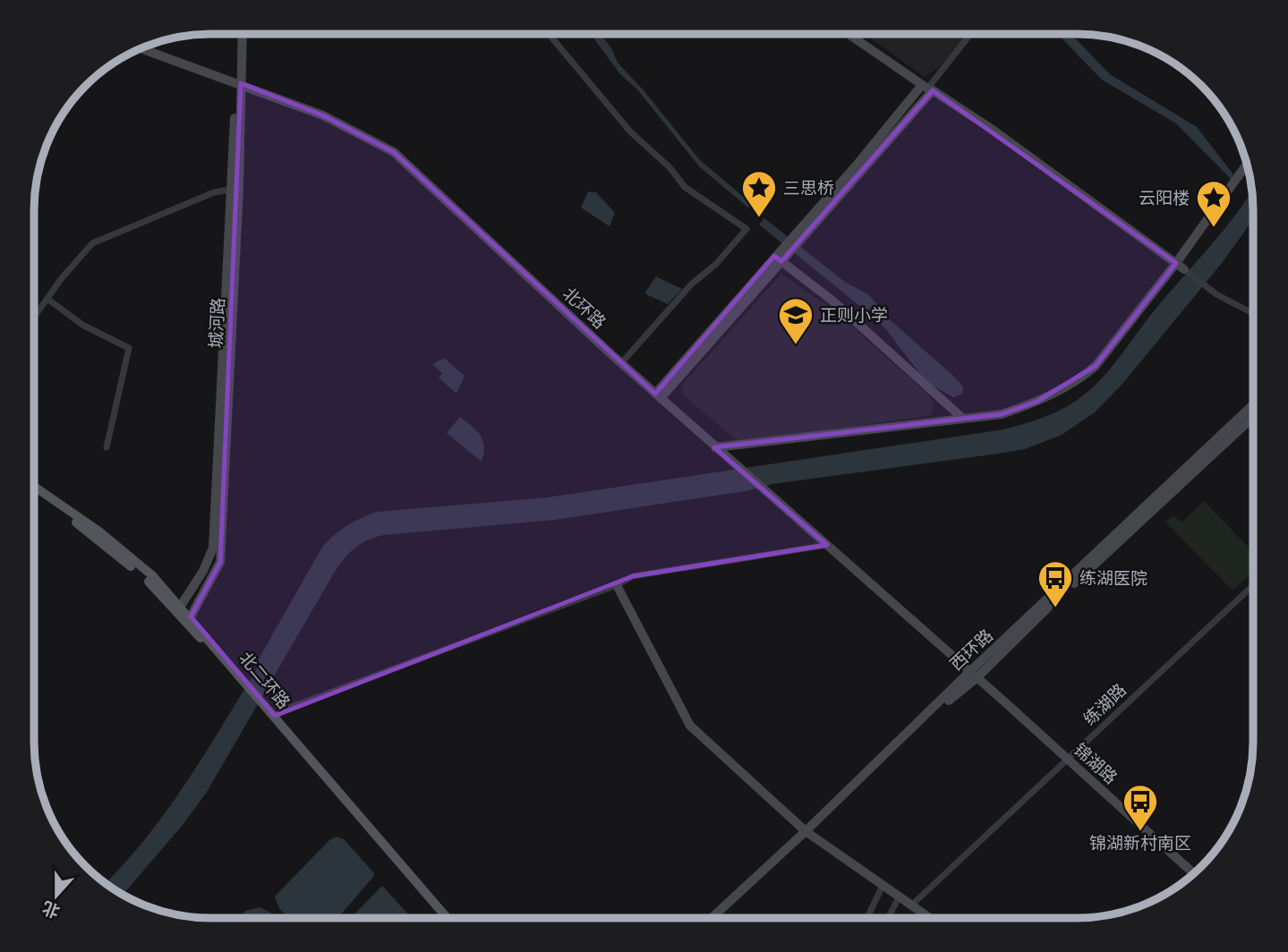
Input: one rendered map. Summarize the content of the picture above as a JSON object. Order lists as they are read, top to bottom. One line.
{"streets":{"main road":["北环路","城河路","西环路","北二环路","锦湖路"],"street":["练湖路"]},"crossings":[["北环路","城河路"],["北环路","西环路"],["北环路","锦湖路"],["城河路","北二环路"],["西环路","锦湖路"],["练湖路","锦湖路"]],"places":{"place":["三思桥","云阳楼"],"school or university":["正则小学"],"bus stop":["练湖医院","锦湖新村南区"]},"north":"bottom"}
